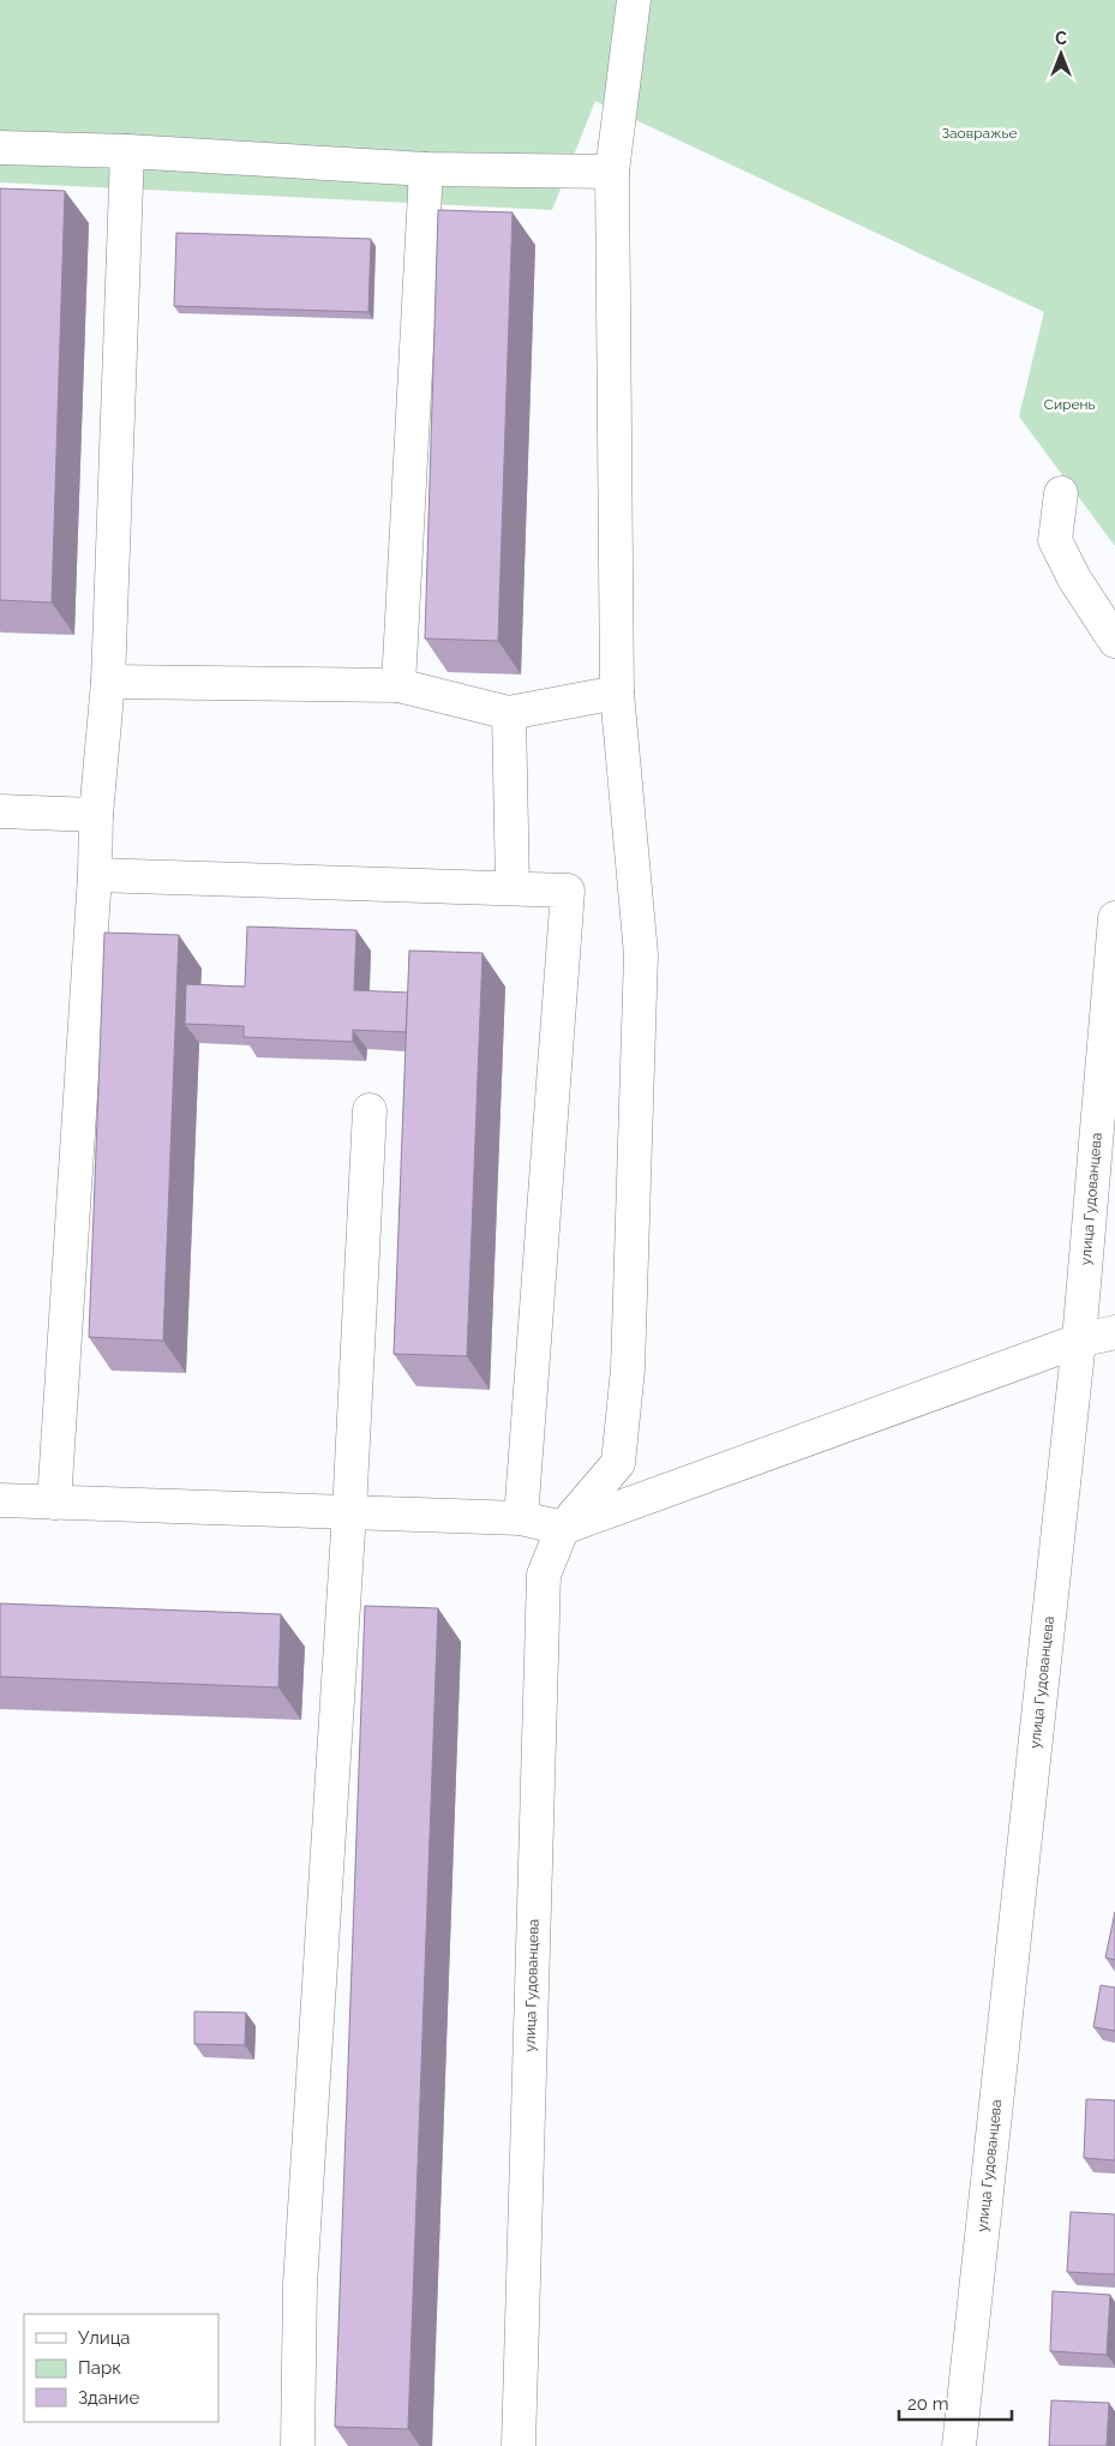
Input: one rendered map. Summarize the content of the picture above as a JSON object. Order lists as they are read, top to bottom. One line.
{"streets":{"street":["улица Гудованцева"]},"parks":["Заовражье","Сирень"],"legend":["Улица","Парк","Здание"],"scale_bar":"20 m","north":"top"}
